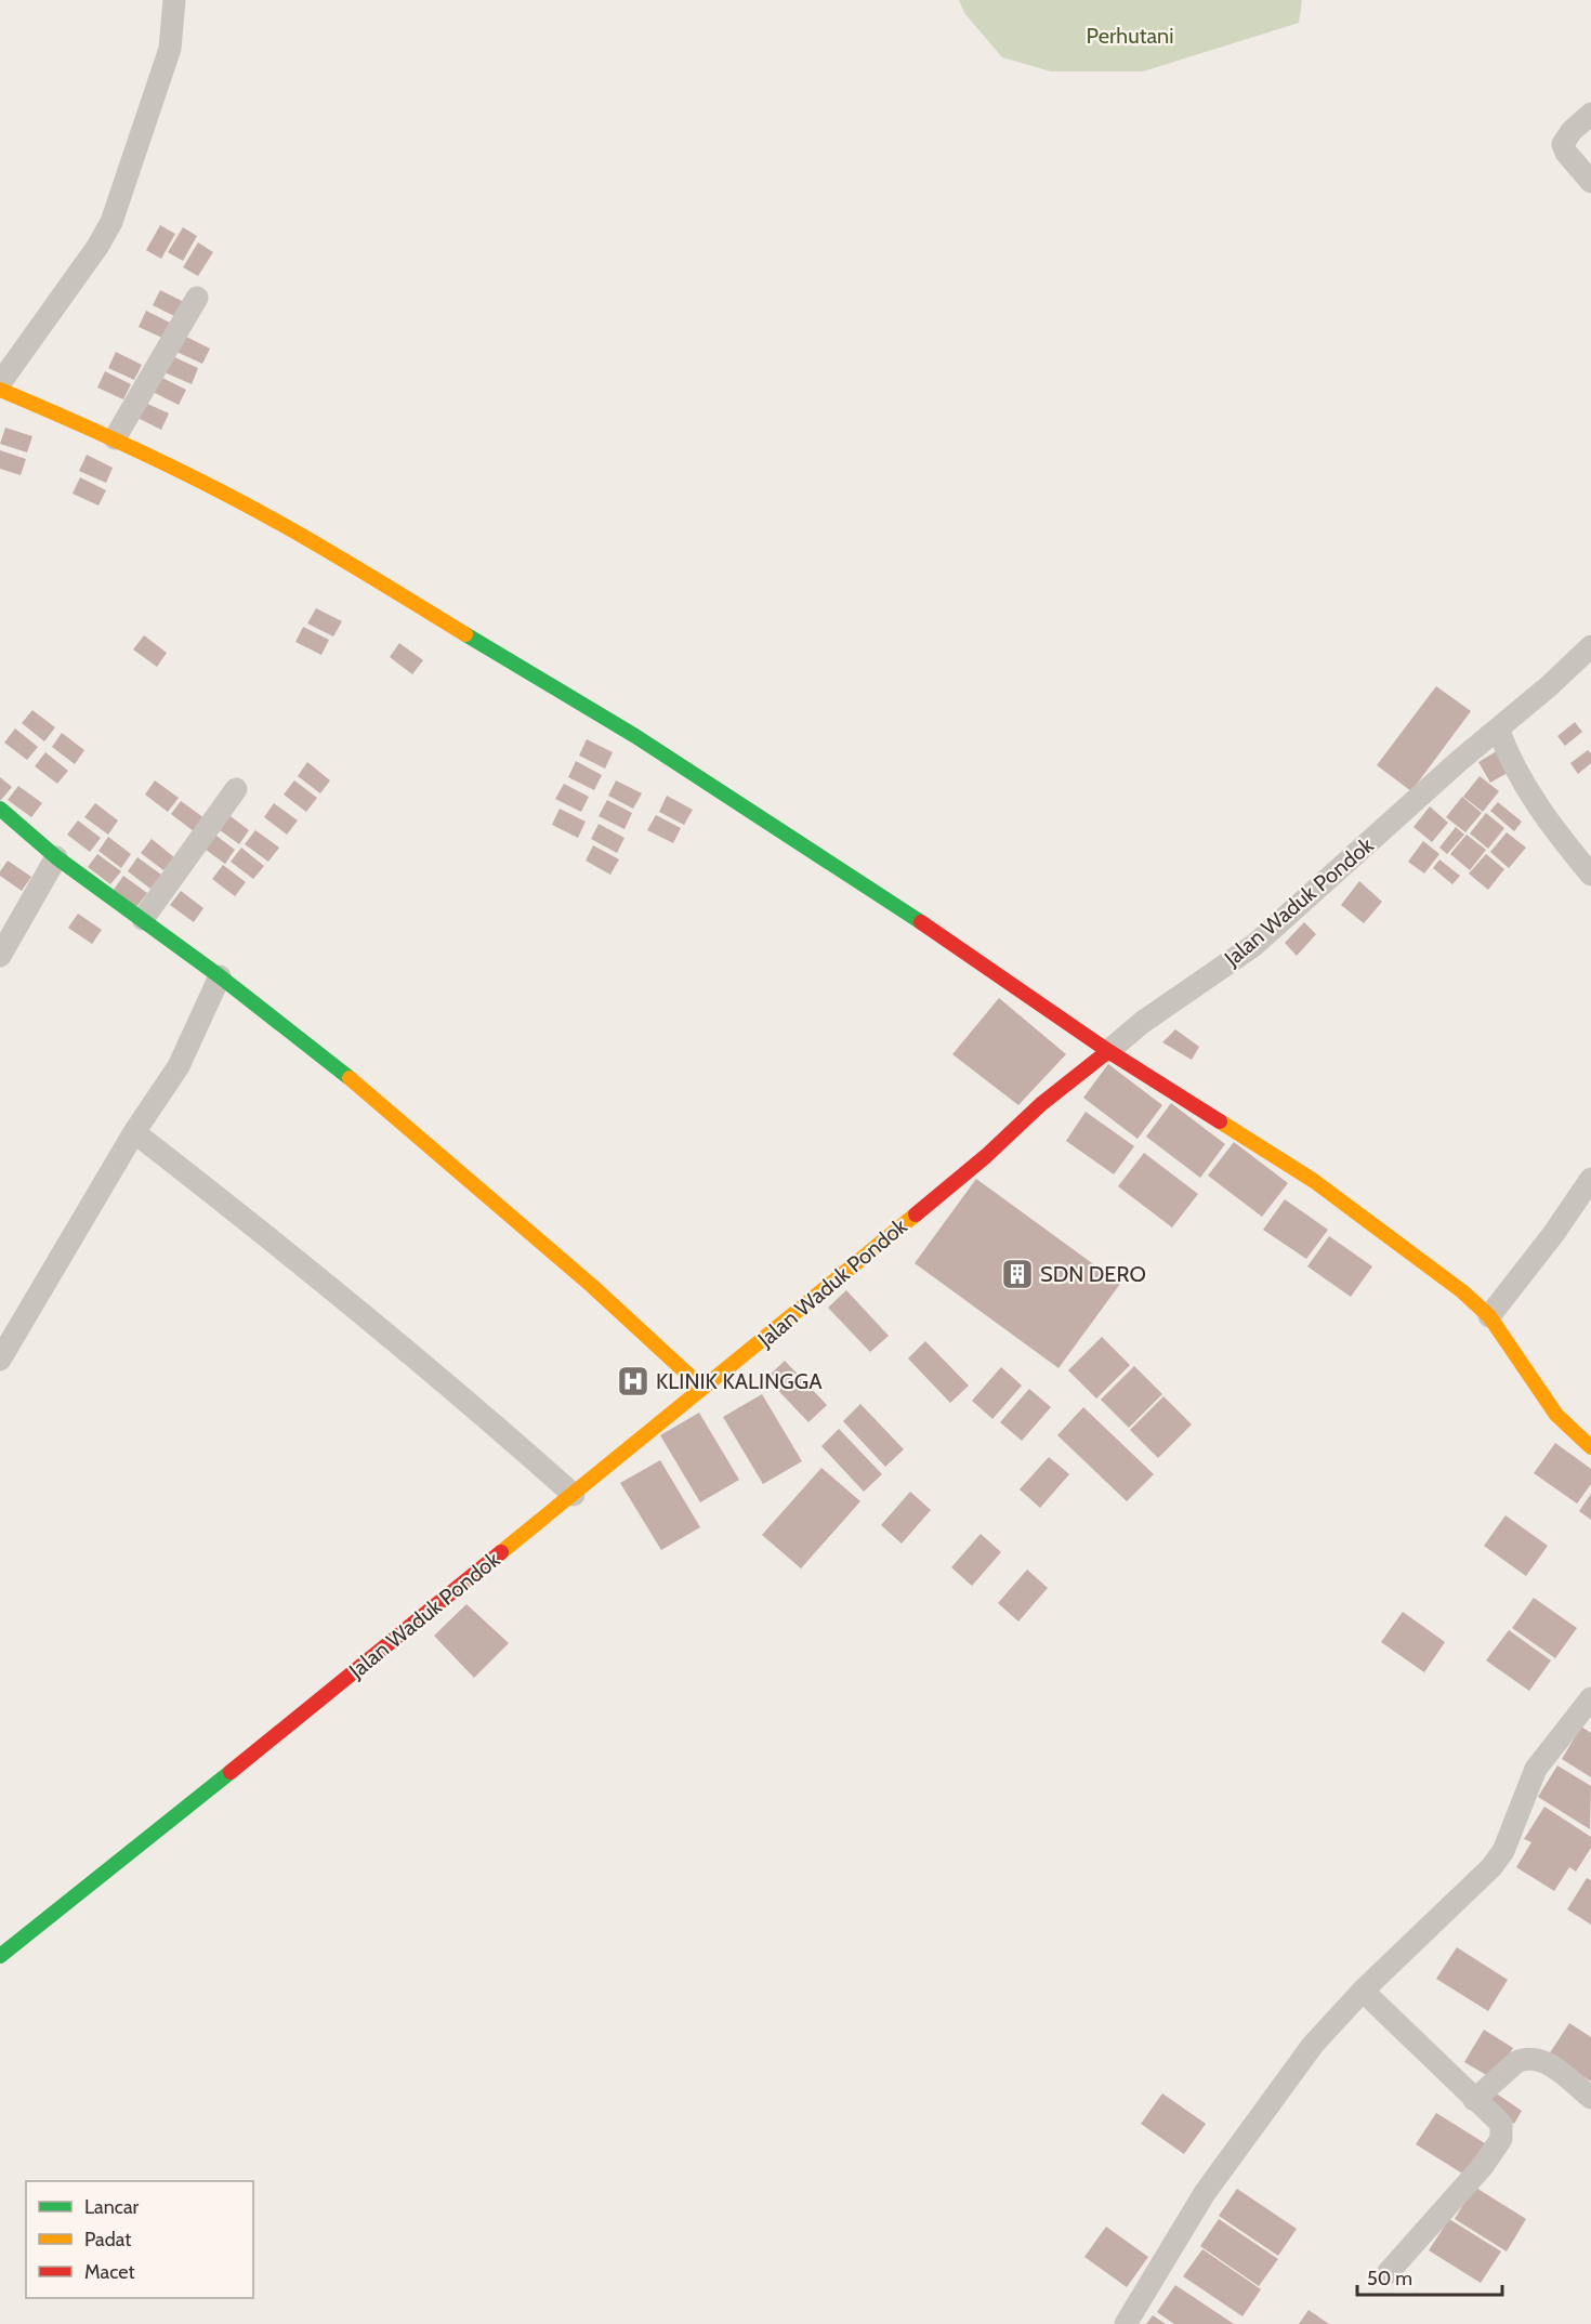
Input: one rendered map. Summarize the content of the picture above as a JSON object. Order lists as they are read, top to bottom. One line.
{"streets":{"street":["Jalan Waduk Pondok"]},"parks":["Perhutani"],"places":{"building":["SDN DERO"],"hospital":["KLINIK KALINGGA"]},"legend":["Lancar","Padat","Macet"],"scale_bar":"50 m"}
